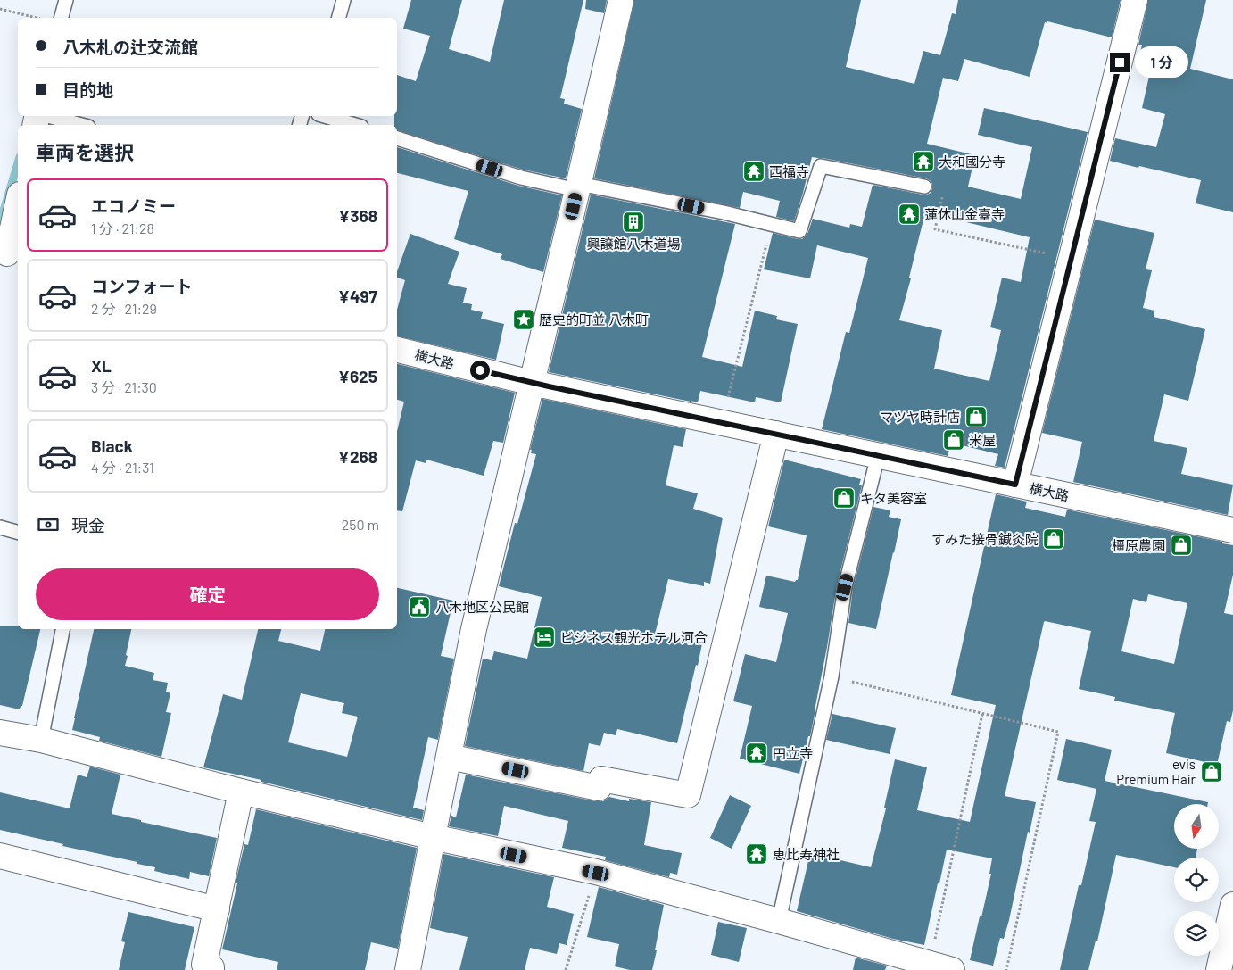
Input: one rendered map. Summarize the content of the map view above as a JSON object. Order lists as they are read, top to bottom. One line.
{"streets":{"main road":["横大路"]},"places":{"temple":["大和國分寺","西福寺","蓮休山金臺寺","円立寺","恵比寿神社"],"building":["興譲館八木道場"],"place":["歴史的町並 八木町"],"shop":["マツヤ時計店","米屋","キタ美容室","すみた接骨鍼灸院","橿原農園","evis Premium Hair"],"public building":["八木地区公民館"],"hotel":["ビジネス観光ホテル河合"]},"north":"bottom","page":{"banner":["八木札の辻交流館","目的地"],"bubble":"1 分","heading":"車両を選択","list":[{"name":"エコノミー","note":"1 分 · 21:28","value":"¥368"},{"name":"コンフォート","note":"2 分 · 21:29","value":"¥497"},{"name":"XL","note":"3 分 · 21:30","value":"¥625"},{"name":"Black","note":"4 分 · 21:31","value":"¥268"}],"pay":["現金","250 m"],"buttons":"確定"}}
